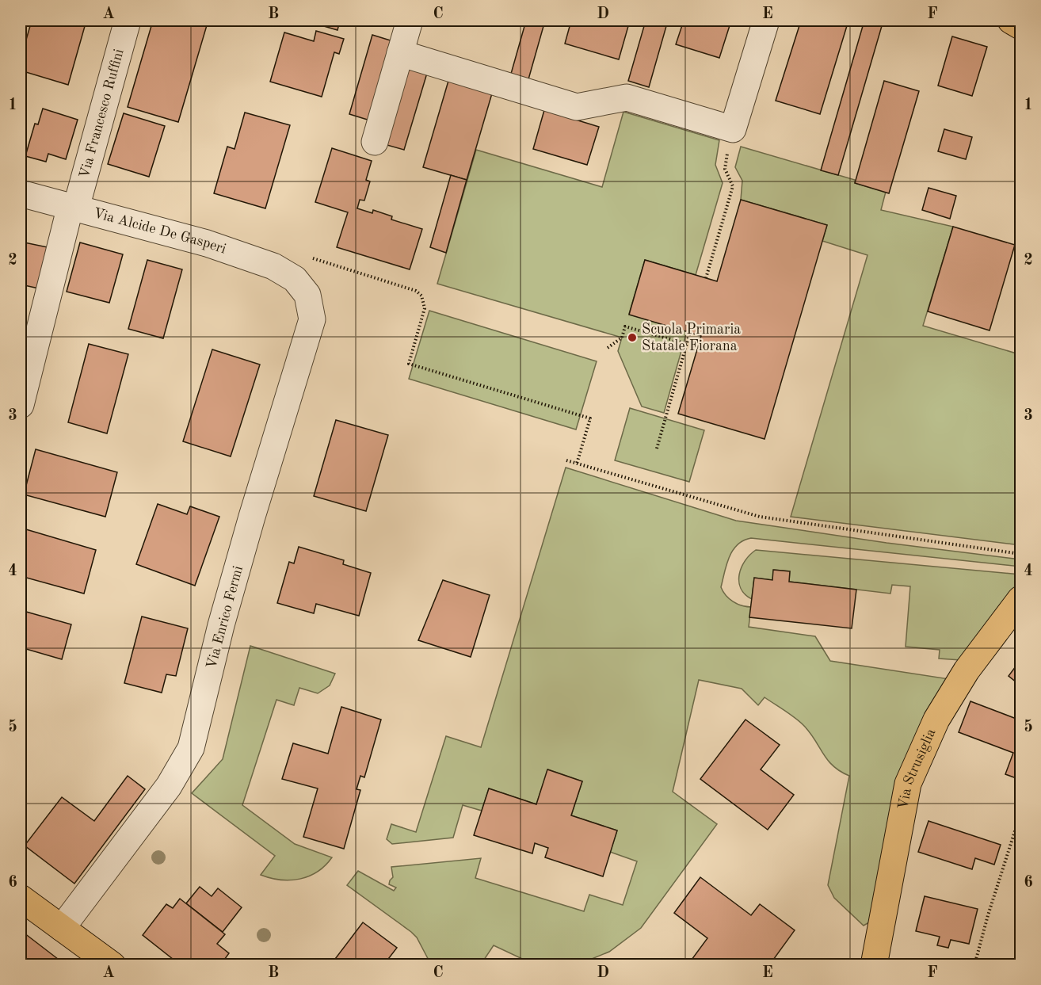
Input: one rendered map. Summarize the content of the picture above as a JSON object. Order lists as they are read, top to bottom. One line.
{"streets":{"main road":["Via Strusiglia"],"street":["Via Francesco Ruffini","Via Alcide De Gasperi","Via Enrico Fermi"]},"crossings":[["Via Francesco Ruffini","Via Alcide De Gasperi"],["Via Alcide De Gasperi","Via Enrico Fermi"]],"places":["Scuola Primaria Statale Fiorana"],"grid":{"columns":["A","B","C","D","E","F"],"rows":["1","2","3","4","5","6"]}}
